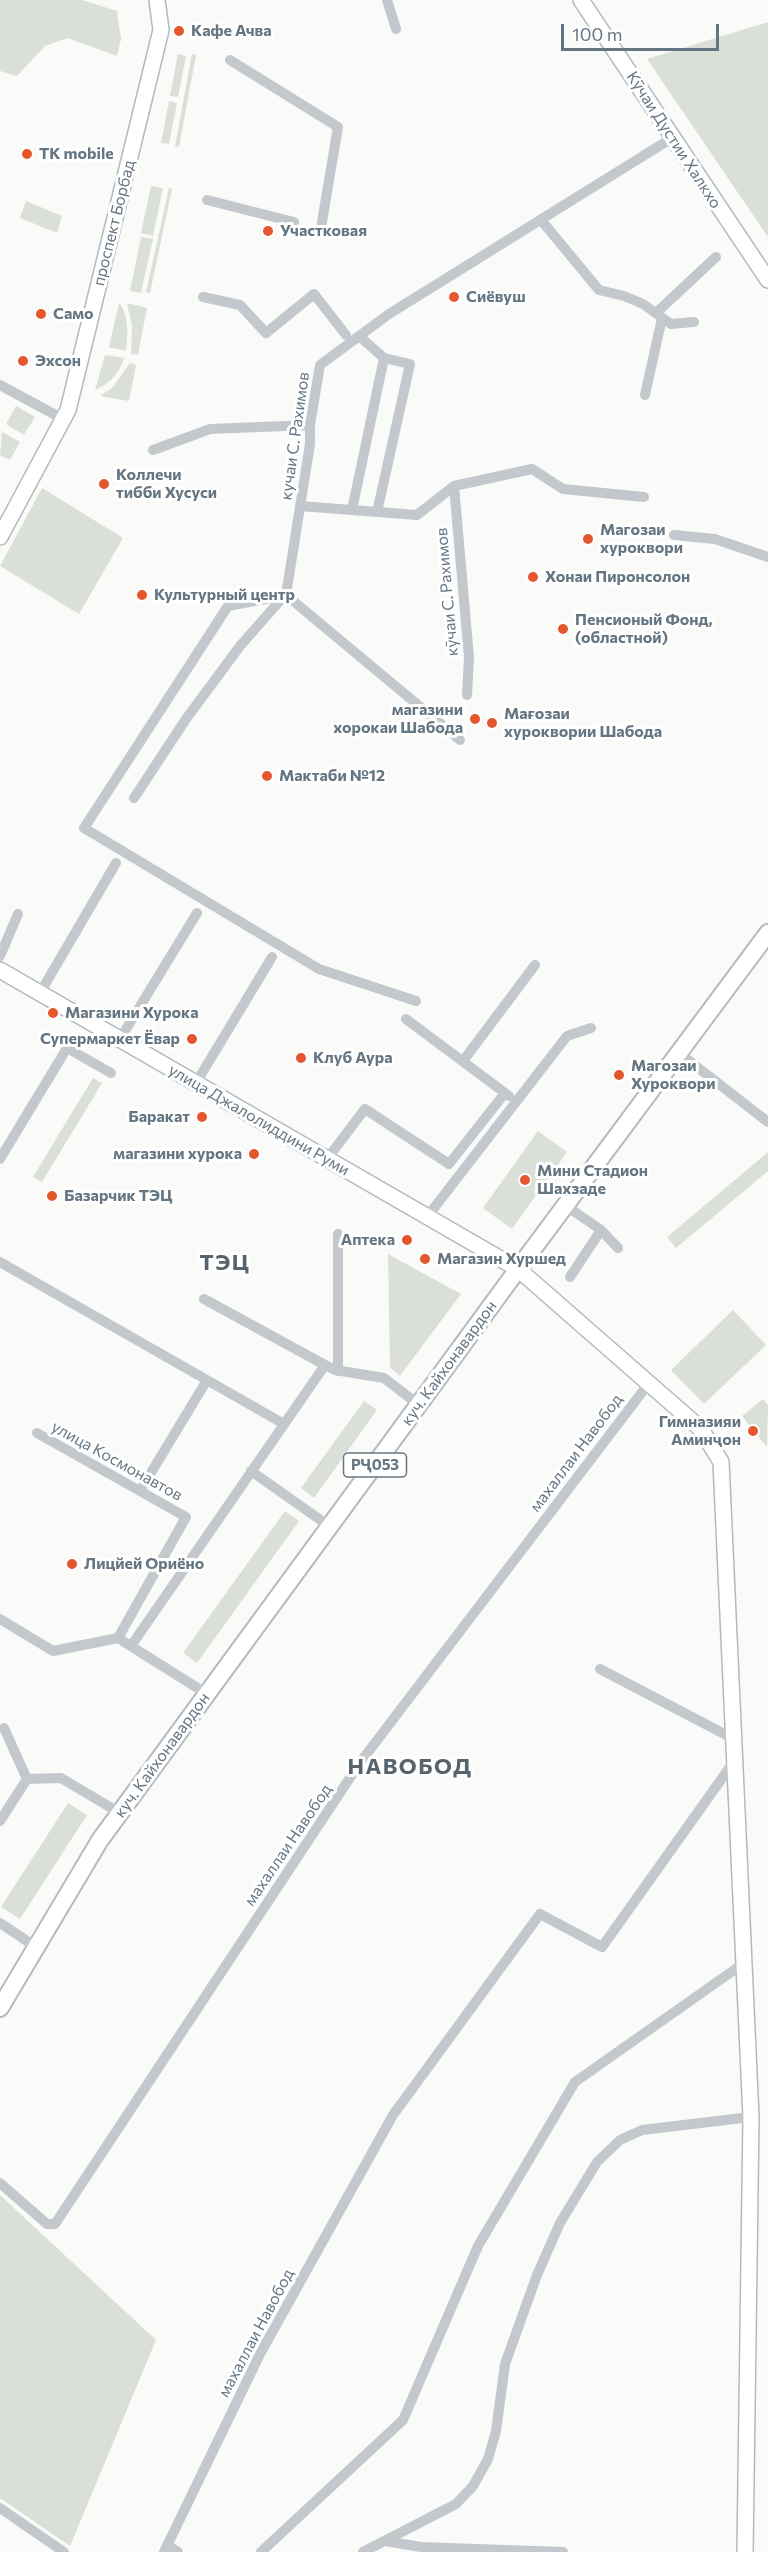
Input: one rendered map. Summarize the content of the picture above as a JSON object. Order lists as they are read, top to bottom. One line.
{"streets":{"main road":["куч. Кайхонавардон","РҶ053"],"street":["Кӯчаи Дустии Халкхо","проспект Борбад","кучаи С. Рахимов","кӯчаи С. Рахимов","улица Джалолиддини Руми","махаллаи Навобод","улица Космонавтов"]},"crossings":[["Кӯчаи Дустии Халкхо","кучаи С. Рахимов"],["улица Джалолиддини Руми","куч. Кайхонавардон"],["улица Джалолиддини Руми","махаллаи Навобод"]],"districts":["ТЭЦ","НАВОБОД"],"places":["Кафе Ачва","TK mobile","Участковая","Сиёвуш","Само","Эхсон","Коллечи тибби Хусуси","Магозаи хуроквори","Хонаи Пиронсолон","Культурный центр","Пенсионый Фонд, (областной)","магазини хорокаи Шабода","Мағозаи хуроквории Шабода","Мактаби №12","Магазини Хурока","Супермаркет Ёвар","Клуб Аура","Магозаи Хуроквори","Баракат","магазини хурока","Мини Стадион Шахзаде","Базарчик ТЭЦ","Аптека","Магазин Хуршед","Гимназияи Аминҷон","Лицйей Ориёно"],"scale_bar":"100 m"}
